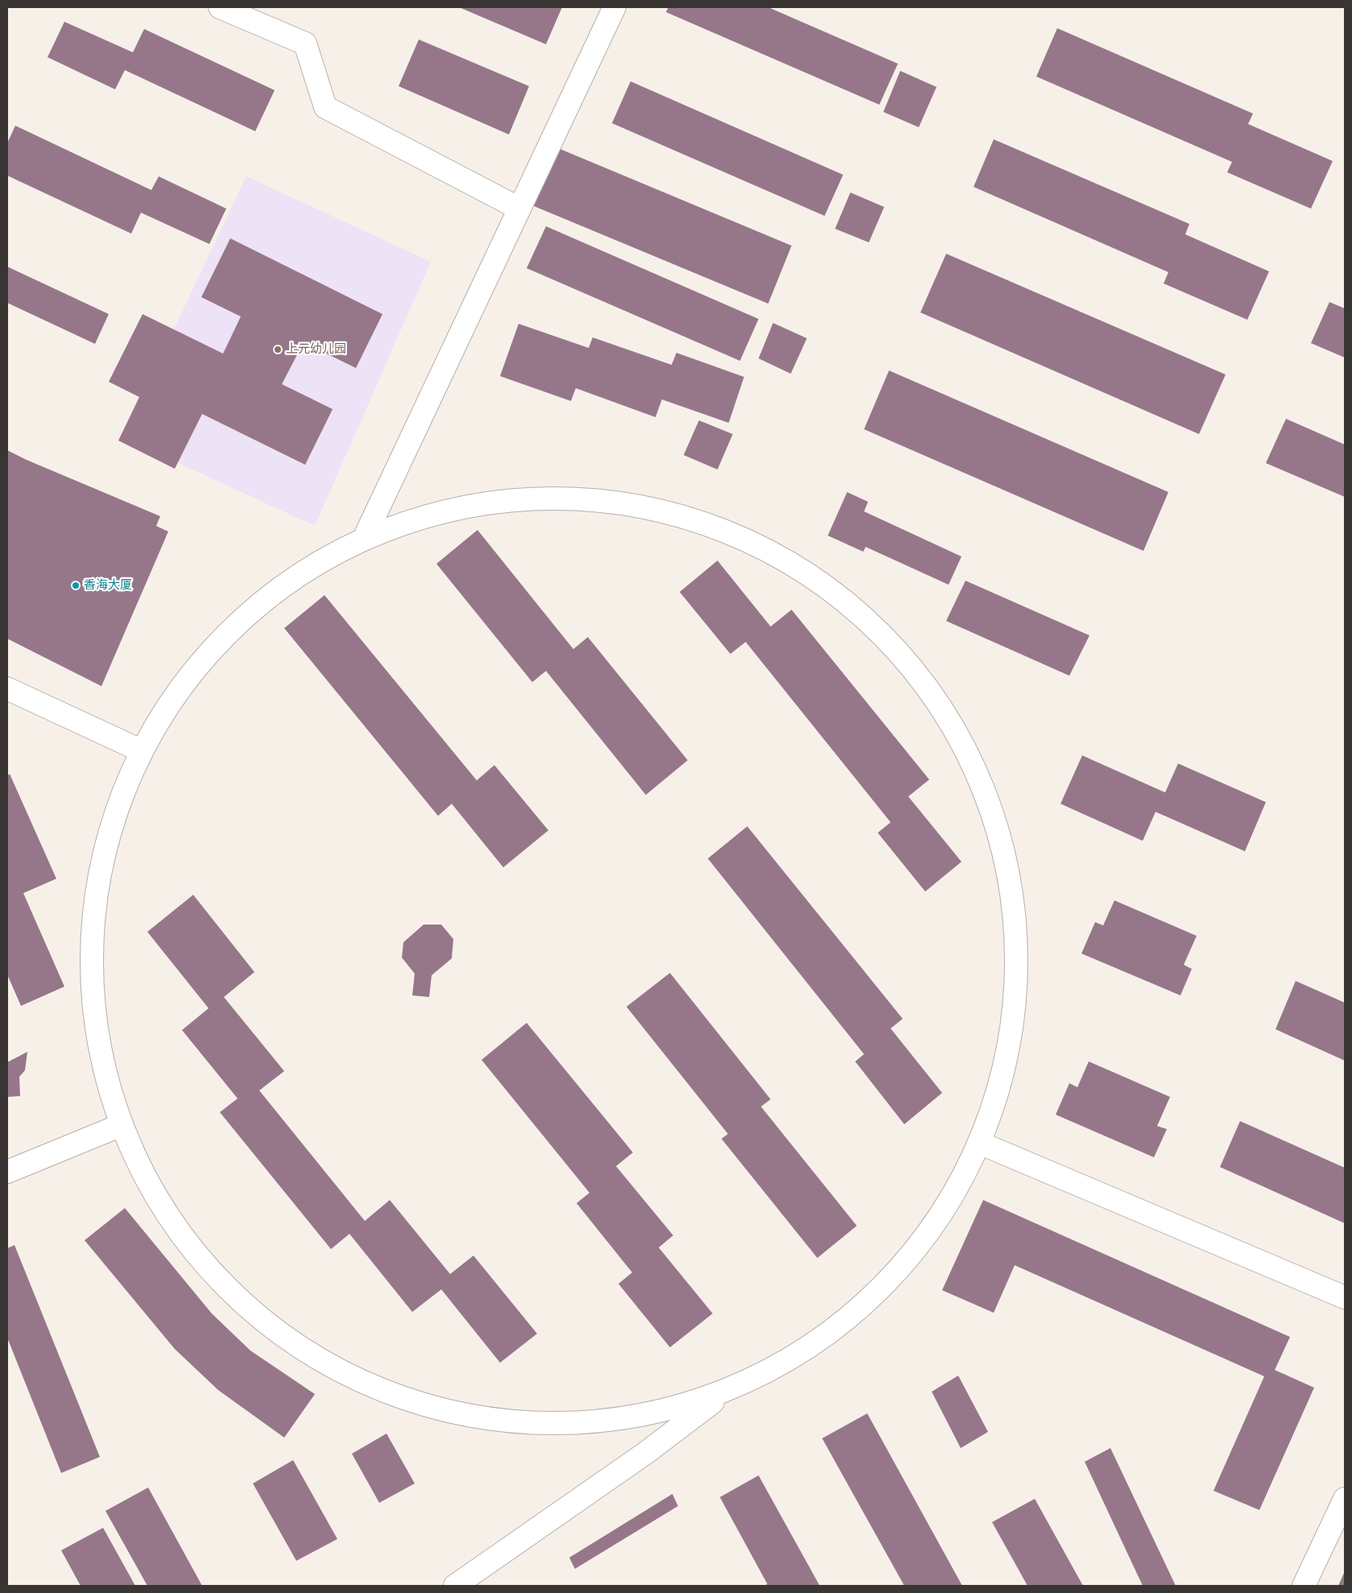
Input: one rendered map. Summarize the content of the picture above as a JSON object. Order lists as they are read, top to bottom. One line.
{"places":["上元幼儿园","香海大厦"]}
